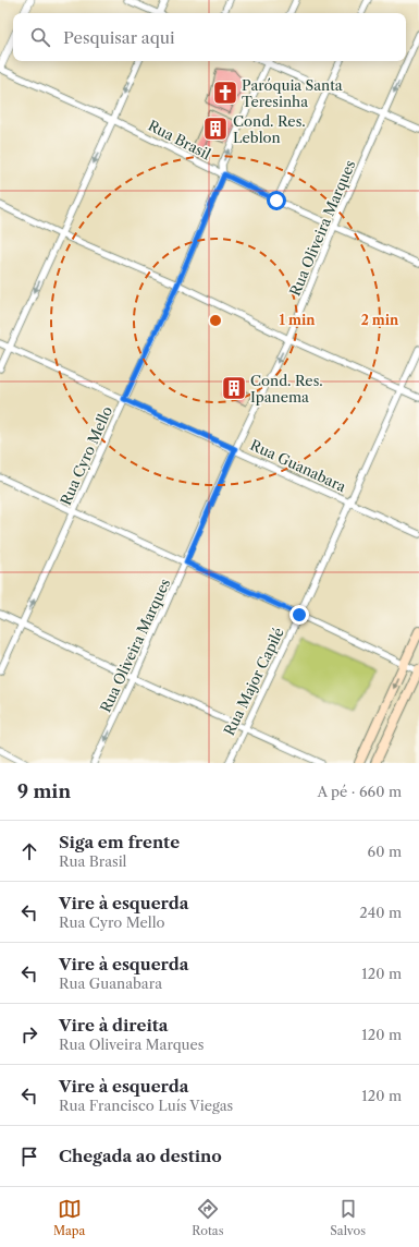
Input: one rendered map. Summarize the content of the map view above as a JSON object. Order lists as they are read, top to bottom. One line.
{"streets":{"street":["Rua Brasil","Rua Oliveira Marques","Rua Cyro Mello","Rua Guanabara","Rua Major Capilé"]},"crossings":[["Rua Brasil","Rua Oliveira Marques"],["Rua Brasil","Rua Cyro Mello"],["Rua Oliveira Marques","Rua Guanabara"],["Rua Cyro Mello","Rua Guanabara"],["Rua Guanabara","Rua Major Capilé"]],"one_way":["Rua Oliveira Marques","Rua Cyro Mello"],"places":{"church":["Paróquia Santa Teresinha"],"building":["Cond. Res. Leblon","Cond. Res. Ipanema"]},"page":{"search":"Pesquisar aqui","heading":["9 min","A pé · 660 m"],"list":[["Siga em frente","Rua Brasil","60 m"],["Vire à esquerda","Rua Cyro Mello","240 m"],["Vire à esquerda","Rua Guanabara","120 m"],["Vire à direita","Rua Oliveira Marques","120 m"],["Vire à esquerda","Rua Francisco Luís Viegas","120 m"],"Chegada ao destino"],"nav":["Mapa","Rotas","Salvos"]},"rings":["1 min","2 min"]}
